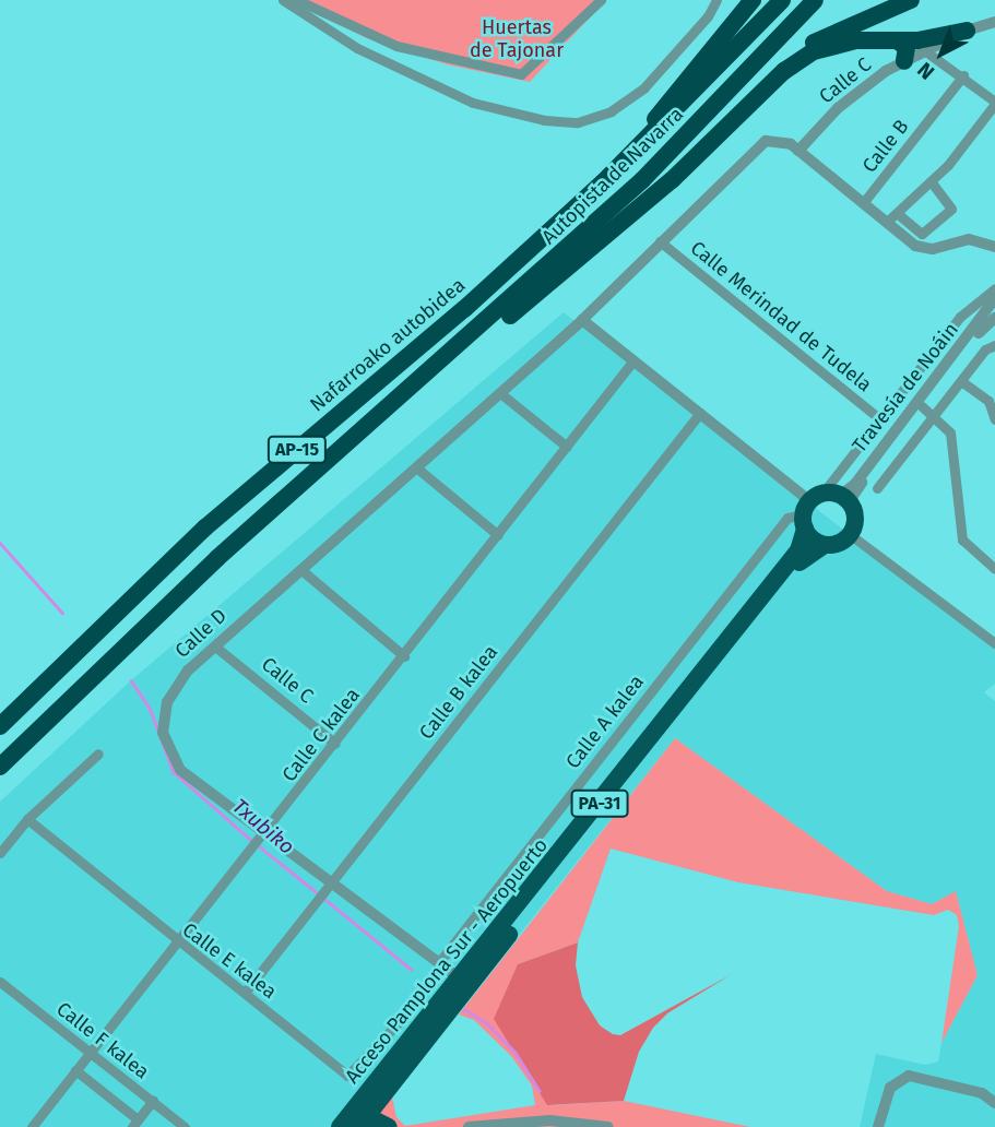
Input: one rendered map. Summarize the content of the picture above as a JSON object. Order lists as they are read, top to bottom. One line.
{"streets":{"highway":["Autopista de Navarra","Nafarroako autobidea","AP-15","PA-31","Acceso Pamplona Sur - Aeropuerto"],"street":["Calle C","Calle B","Calle Merindad de Tudela","Travesía de Noáin","Calle D","Calle B kalea","Calle A kalea","Calle C kalea","Calle E kalea","Calle F kalea"]},"crossings":[["Calle C","Calle D"],["Calle C","Calle C kalea"],["Autopista de Navarra","Nafarroako autobidea"],["Autopista de Navarra","AP-15"],["Calle Merindad de Tudela","Calle D"],["Calle Merindad de Tudela","Calle A kalea"],["Calle D","Calle B kalea"],["Calle D","Calle A kalea"],["Calle D","Calle C kalea"],["Calle D","Acceso Pamplona Sur - Aeropuerto"],["Calle B kalea","Calle E kalea"],["Calle A kalea","Acceso Pamplona Sur - Aeropuerto"],["Calle C kalea","Calle E kalea"],["Calle C kalea","Calle F kalea"]],"water":["Txubiko"],"parks":["Huertas de Tajonar"],"north":"bottom left"}
